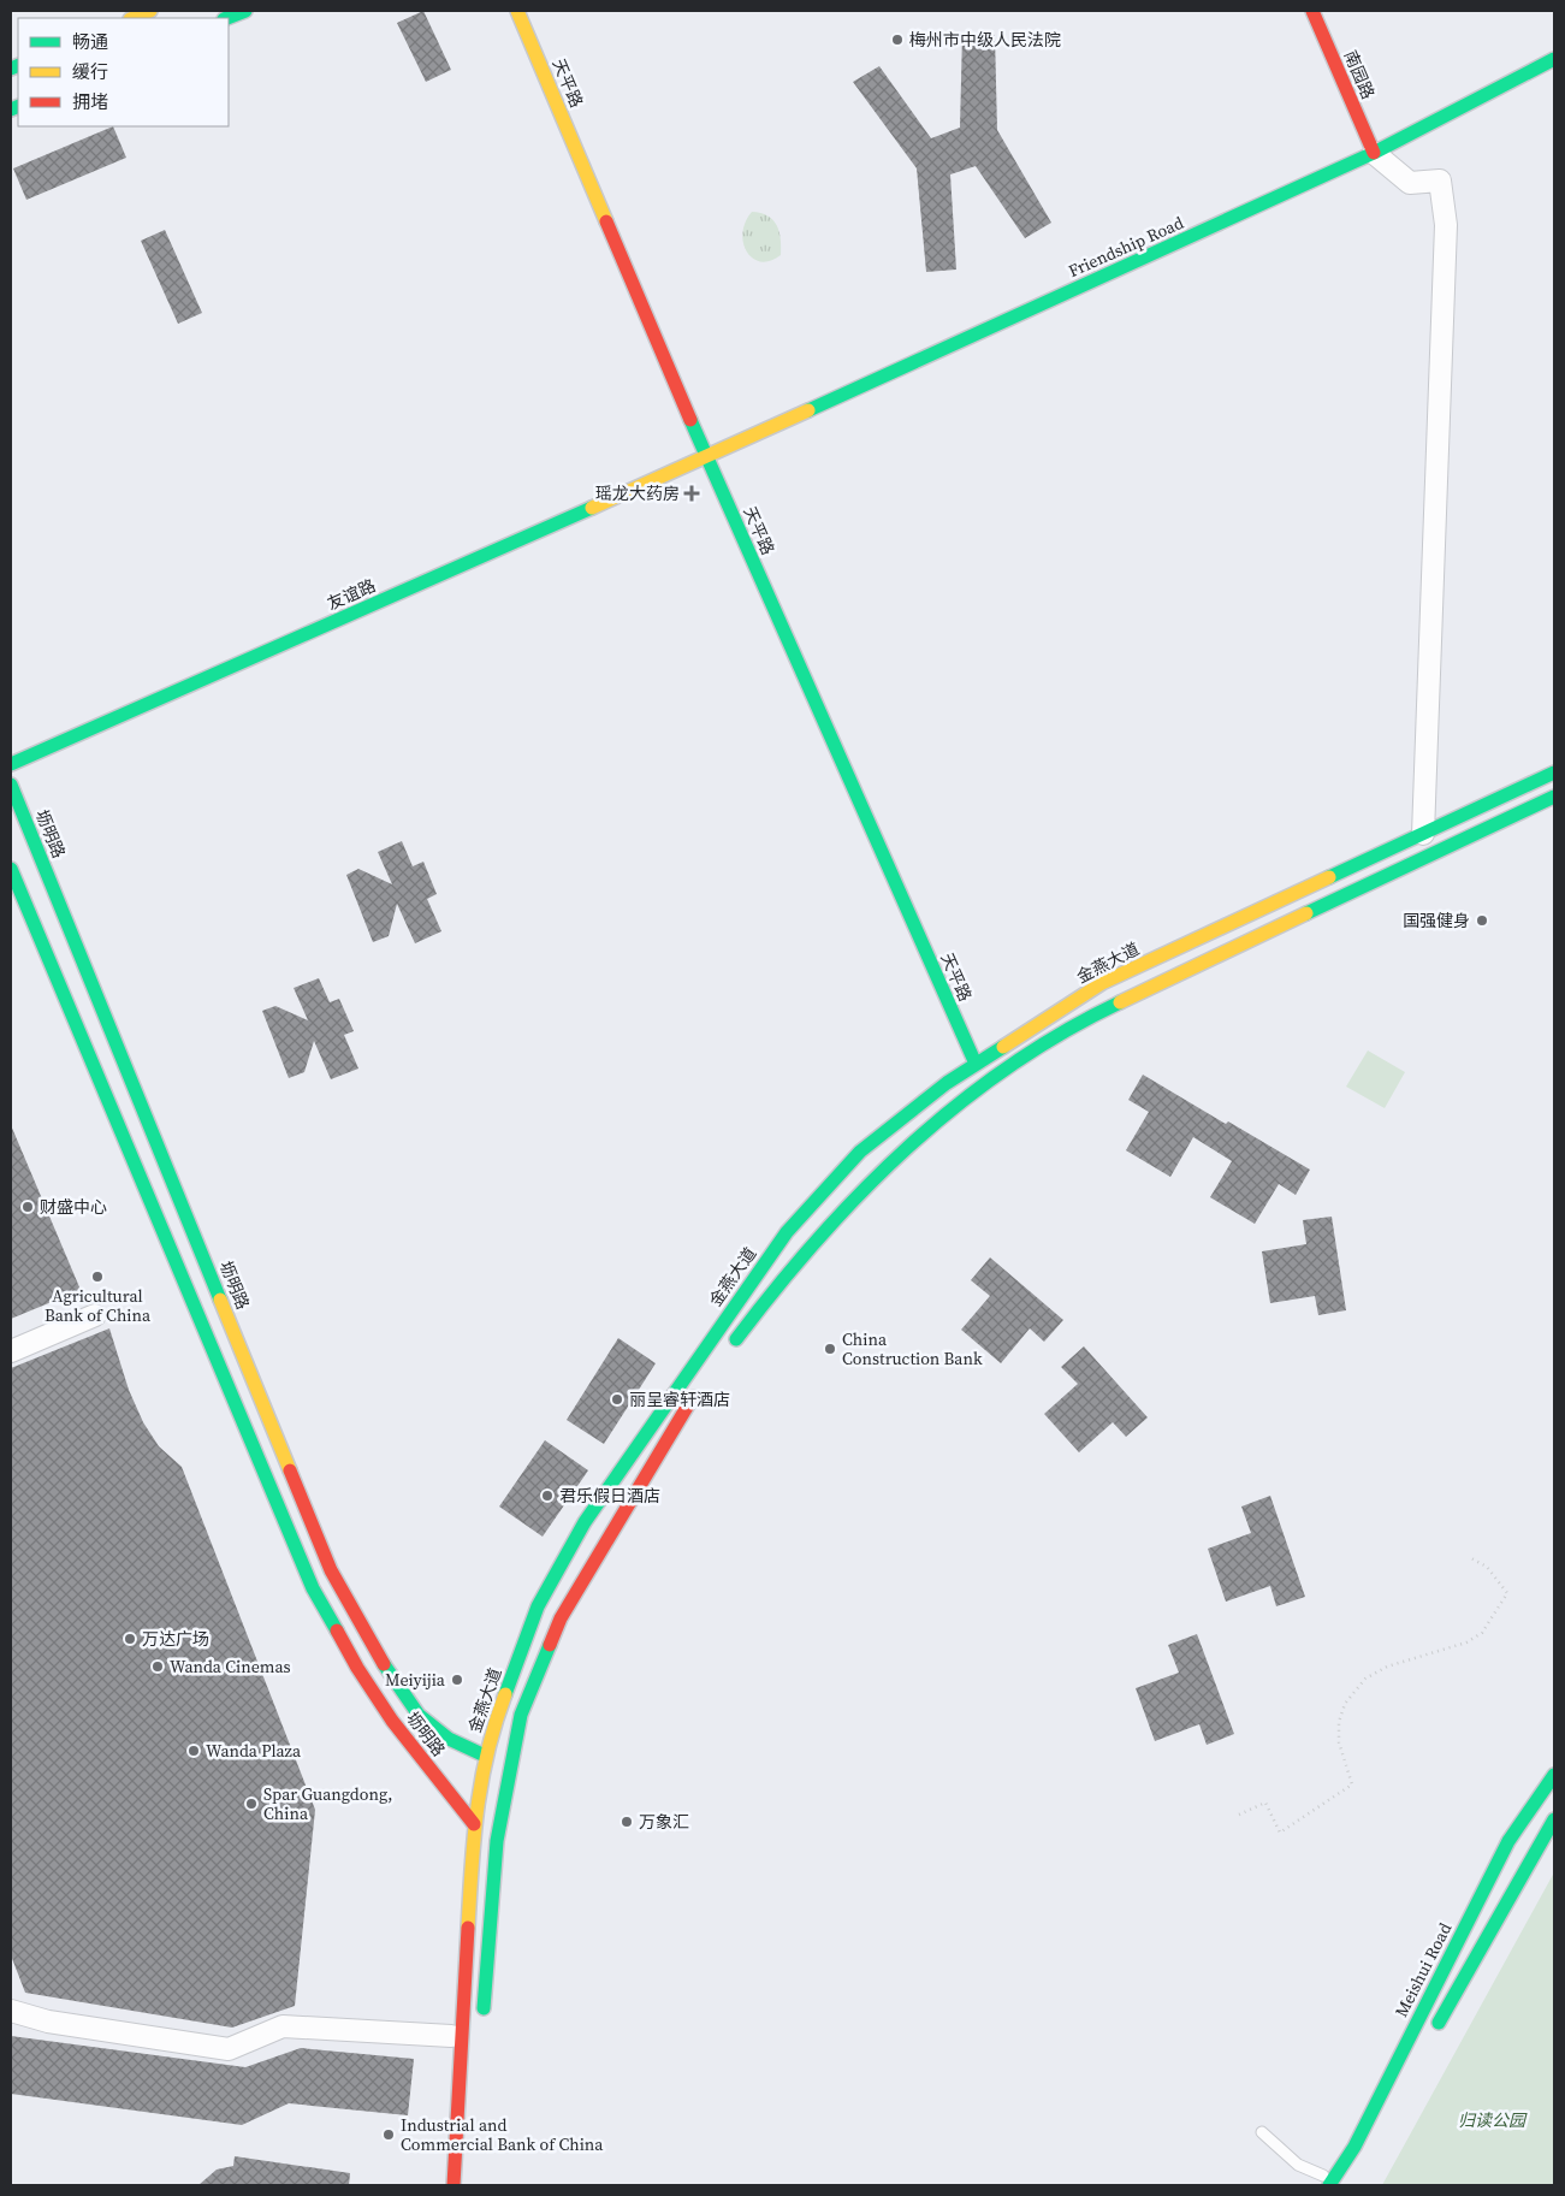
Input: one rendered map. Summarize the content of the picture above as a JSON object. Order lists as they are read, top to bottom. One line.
{"streets":{"main road":["南园路","天平路","Friendship Road","友谊路","坜明路","金燕大道","Meishui Road"]},"crossings":[["南园路","Friendship Road"],["天平路","Friendship Road"],["天平路","友谊路"],["天平路","金燕大道"],["Friendship Road","友谊路"],["坜明路","金燕大道"]],"parks":["归读公园"],"places":{"other":["梅州市中级人民法院","国强健身","财盛中心","Agricultural Bank of China","China Construction Bank","丽呈睿轩酒店","君乐假日酒店","万达广场","Wanda Cinemas","Meiyijia","Wanda Plaza","Spar Guangdong, China","万象汇","Industrial and Commercial Bank of China"],"health":["瑶龙大药房"]},"legend":["畅通","缓行","拥堵"]}
